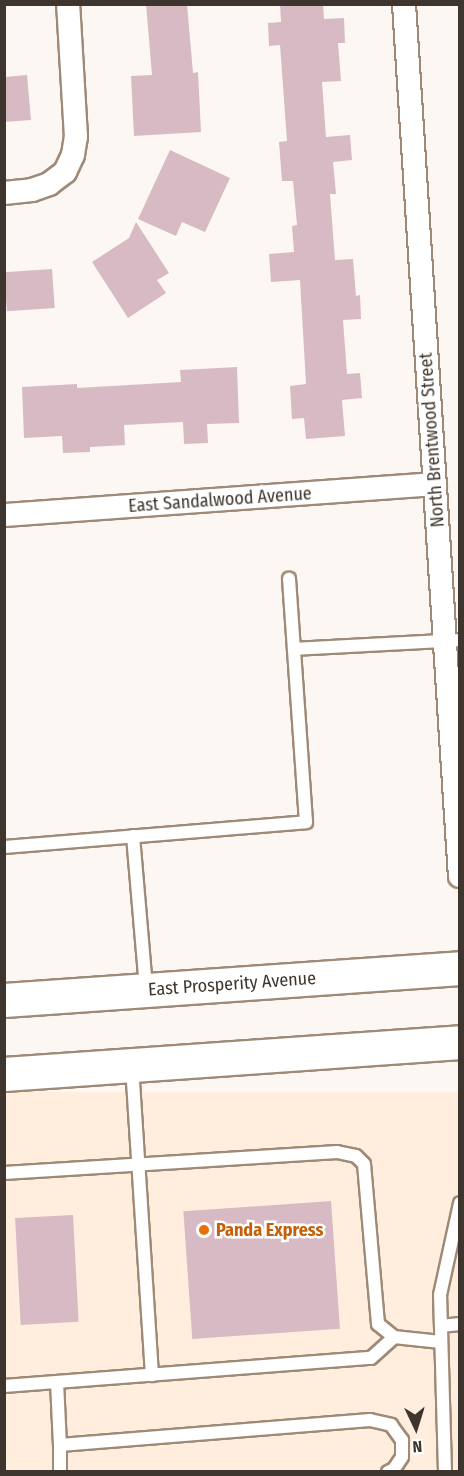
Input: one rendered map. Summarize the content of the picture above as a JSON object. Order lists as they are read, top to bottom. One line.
{"streets":{"main road":["East Prosperity Avenue"],"street":["North Brentwood Street","East Sandalwood Avenue"]},"crossings":[["North Brentwood Street","East Sandalwood Avenue"]],"places":["Panda Express"],"north":"bottom"}
